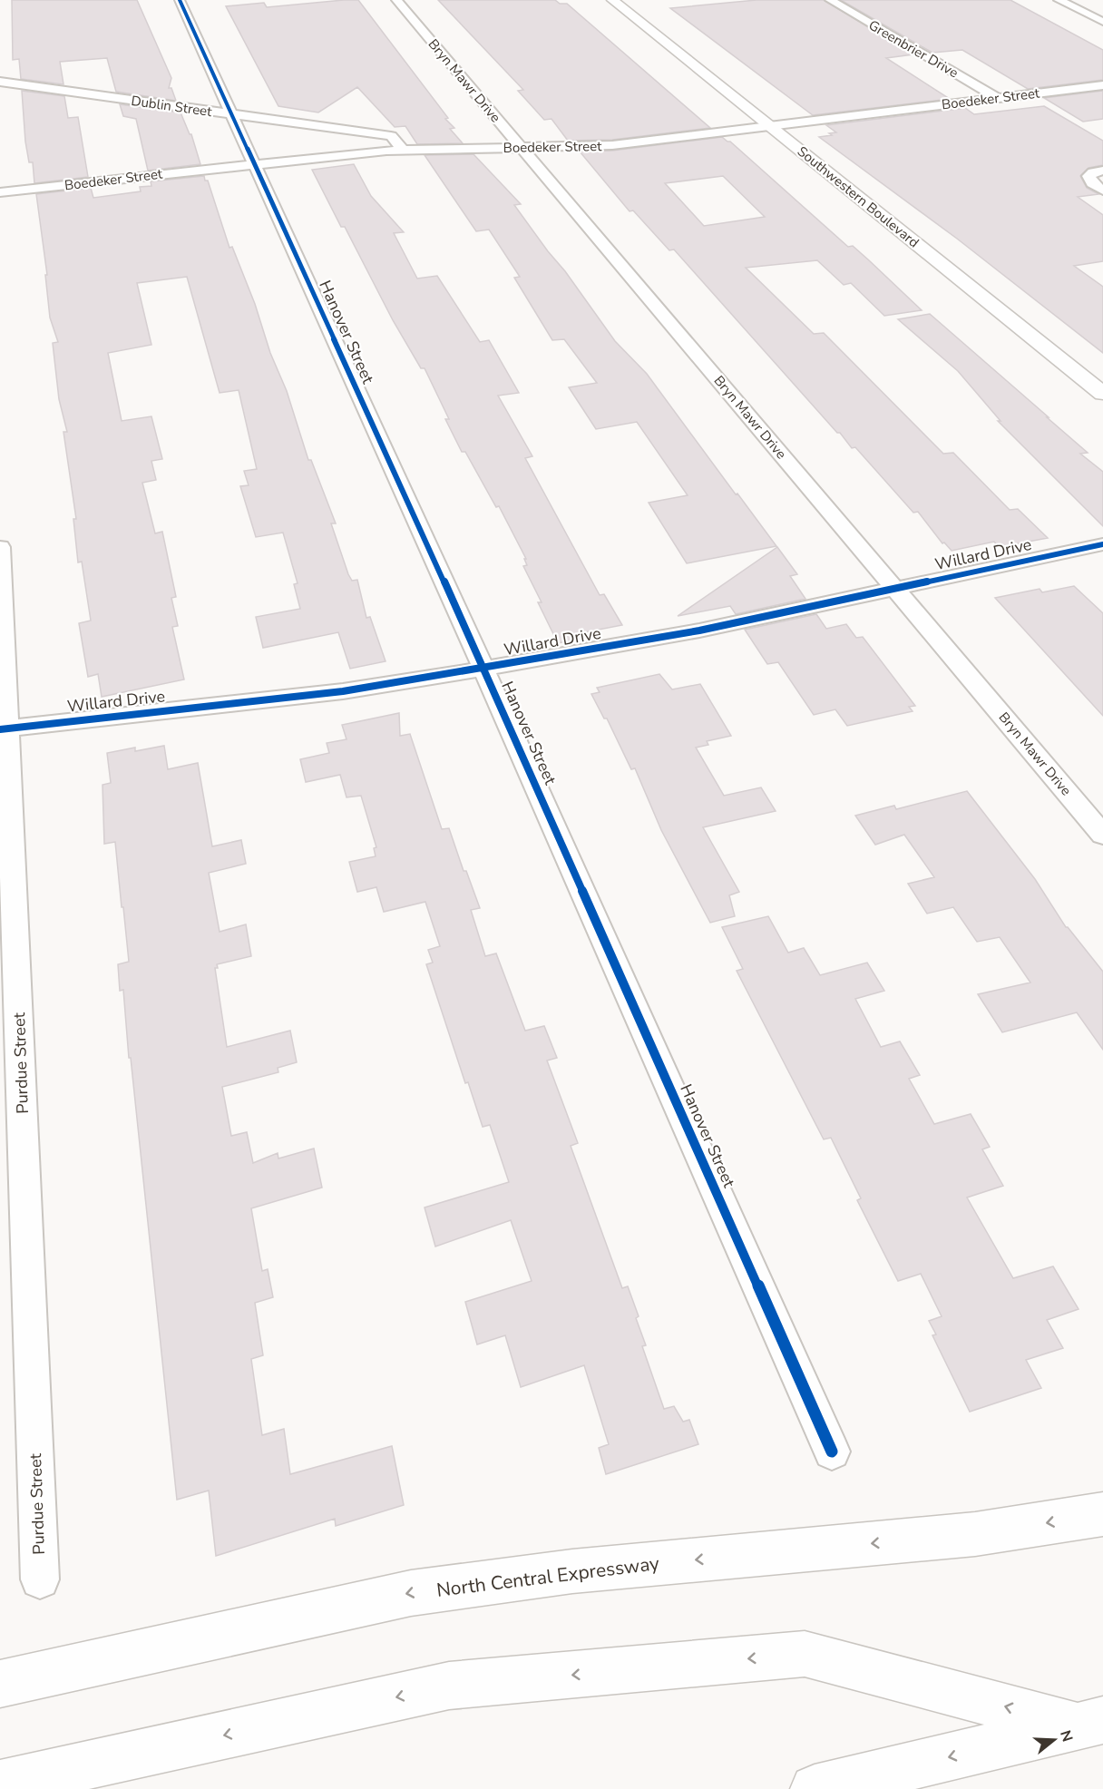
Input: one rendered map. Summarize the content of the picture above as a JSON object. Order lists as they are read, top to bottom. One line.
{"streets":{"main road":["Southwestern Boulevard","North Central Expressway"],"street":["Greenbrier Drive","Bryn Mawr Drive","Boedeker Street","Dublin Street","Hanover Street","Willard Drive","Purdue Street"]},"crossings":[["Greenbrier Drive","Boedeker Street"],["Bryn Mawr Drive","Boedeker Street"],["Bryn Mawr Drive","Willard Drive"],["Boedeker Street","Dublin Street"],["Boedeker Street","Southwestern Boulevard"],["Boedeker Street","Hanover Street"],["Dublin Street","Hanover Street"],["Hanover Street","Willard Drive"],["Willard Drive","Purdue Street"]],"north":"right"}
